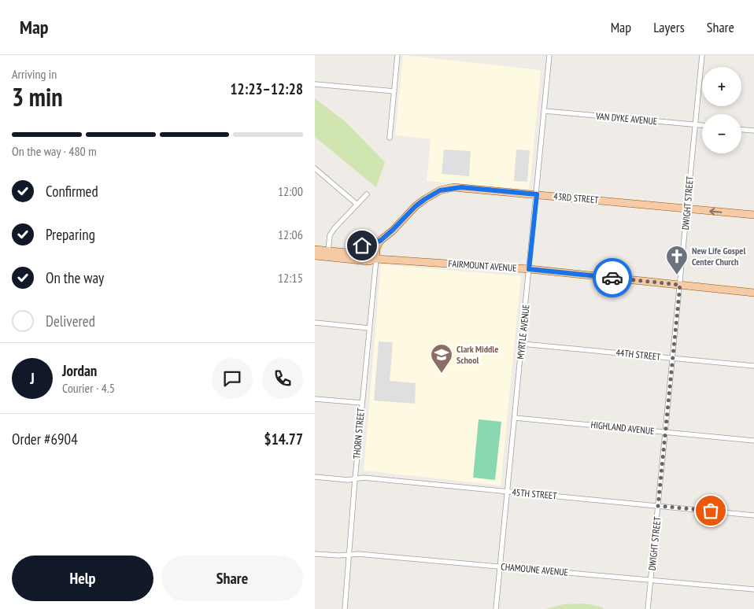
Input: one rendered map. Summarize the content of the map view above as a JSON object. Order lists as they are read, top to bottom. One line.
{"streets":{"main road":["43RD STREET","FAIRMOUNT AVENUE"],"street":["VAN DYKE AVENUE","DWIGHT STREET","MYRTLE AVENUE","44TH STREET","HIGHLAND AVENUE","THORN STREET","45TH STREET","CHAMOUNE AVENUE"]},"crossings":[["VAN DYKE AVENUE","DWIGHT STREET"],["VAN DYKE AVENUE","MYRTLE AVENUE"],["43RD STREET","DWIGHT STREET"],["43RD STREET","FAIRMOUNT AVENUE"],["43RD STREET","MYRTLE AVENUE"],["DWIGHT STREET","FAIRMOUNT AVENUE"],["DWIGHT STREET","44TH STREET"],["DWIGHT STREET","HIGHLAND AVENUE"],["DWIGHT STREET","45TH STREET"],["DWIGHT STREET","CHAMOUNE AVENUE"],["FAIRMOUNT AVENUE","MYRTLE AVENUE"],["FAIRMOUNT AVENUE","THORN STREET"],["MYRTLE AVENUE","44TH STREET"],["MYRTLE AVENUE","HIGHLAND AVENUE"],["MYRTLE AVENUE","45TH STREET"],["MYRTLE AVENUE","CHAMOUNE AVENUE"],["THORN STREET","45TH STREET"],["THORN STREET","CHAMOUNE AVENUE"]],"places":{"church":["New Life Gospel Center Church"],"school or university":["Clark Middle School"]},"page":{"header":"Map","nav":["Map","Layers","Share"],"heading":["3 min","Arriving in","12:23–12:28"],"panel":["Jordan","Courier · 4.5","Order #6904","$14.77"],"map_buttons":["+","−"],"bar":"On the way · 480 m","list":[["Confirmed","12:00"],["Preparing","12:06"],["On the way","12:15"],"Delivered"],"round":"J","buttons":["Help","Share"]}}
